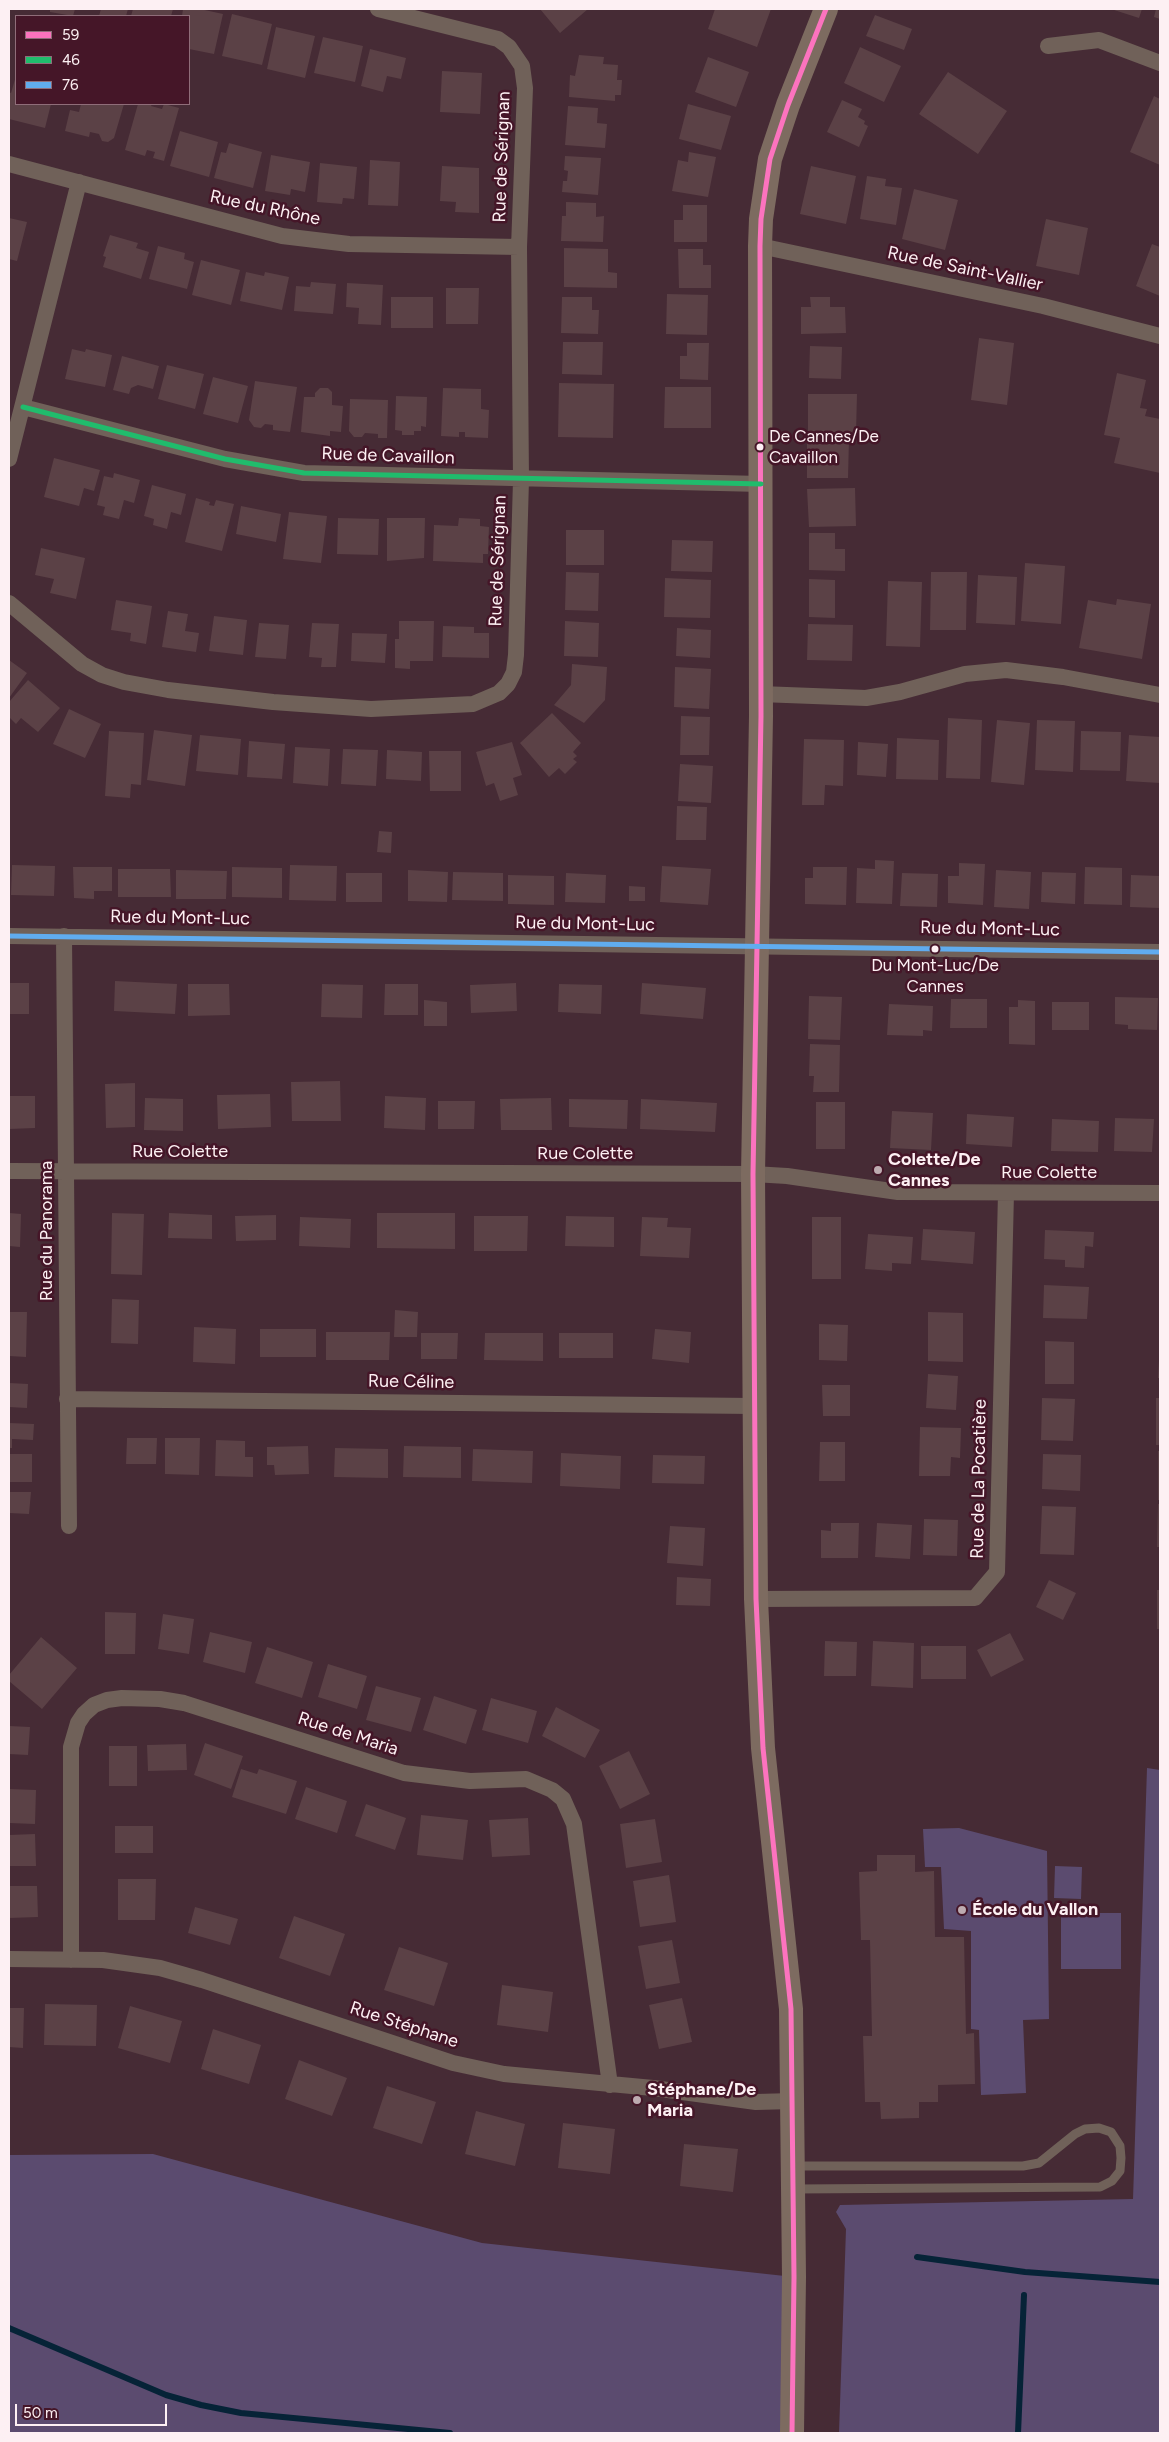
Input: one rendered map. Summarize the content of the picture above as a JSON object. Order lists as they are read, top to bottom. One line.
{"streets":{"street":["Rue de Sérignan","Rue du Rhône","Rue de Saint-Vallier","Rue de Cavaillon","Rue du Mont-Luc","Rue Colette","Rue du Panorama","Rue Céline","Rue de La Pocatière","Rue de Maria","Rue Stéphane"]},"crossings":[["Rue de Sérignan","Rue du Rhône"],["Rue de Sérignan","Rue de Cavaillon"],["Rue du Mont-Luc","Rue du Panorama"],["Rue Colette","Rue du Panorama"],["Rue Colette","Rue de La Pocatière"],["Rue du Panorama","Rue Céline"],["Rue de Maria","Rue Stéphane"]],"places":["De Cannes/De Cavaillon","Du Mont-Luc/De Cannes","Colette/De Cannes","École du Vallon","Stéphane/De Maria"],"lines":["transit line 59","transit line 46","transit line 76"],"legend":["59","46","76"],"scale_bar":"50 m"}
